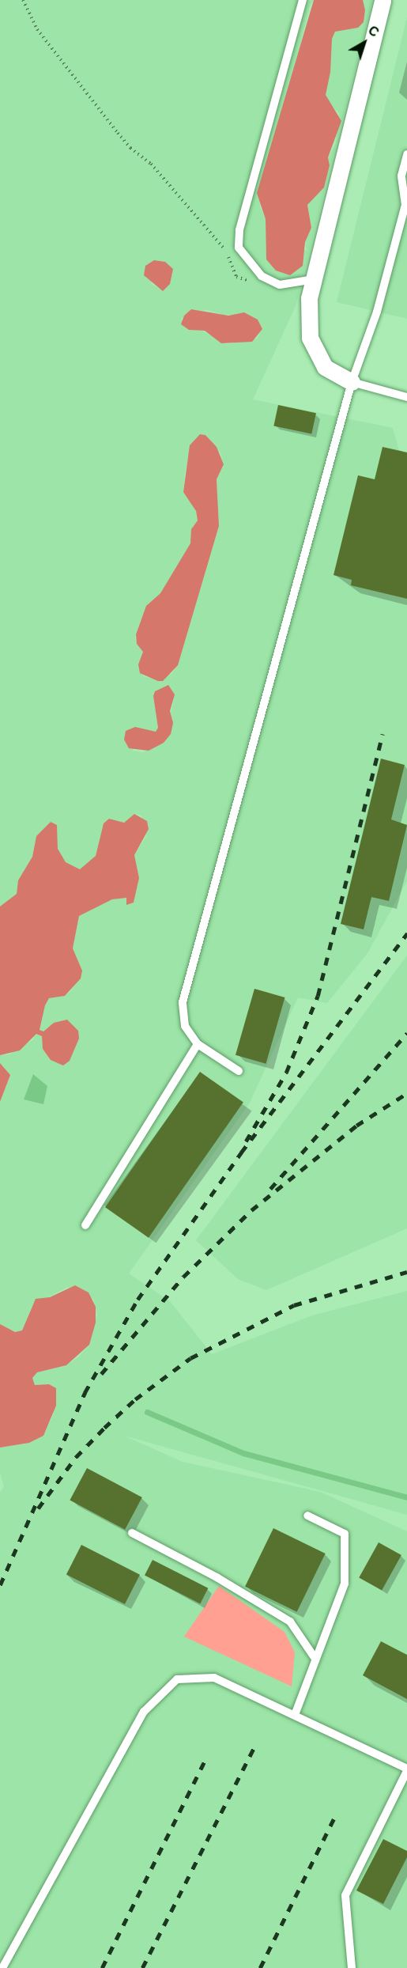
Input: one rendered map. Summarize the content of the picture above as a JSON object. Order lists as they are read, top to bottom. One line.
{"north":"top right"}
